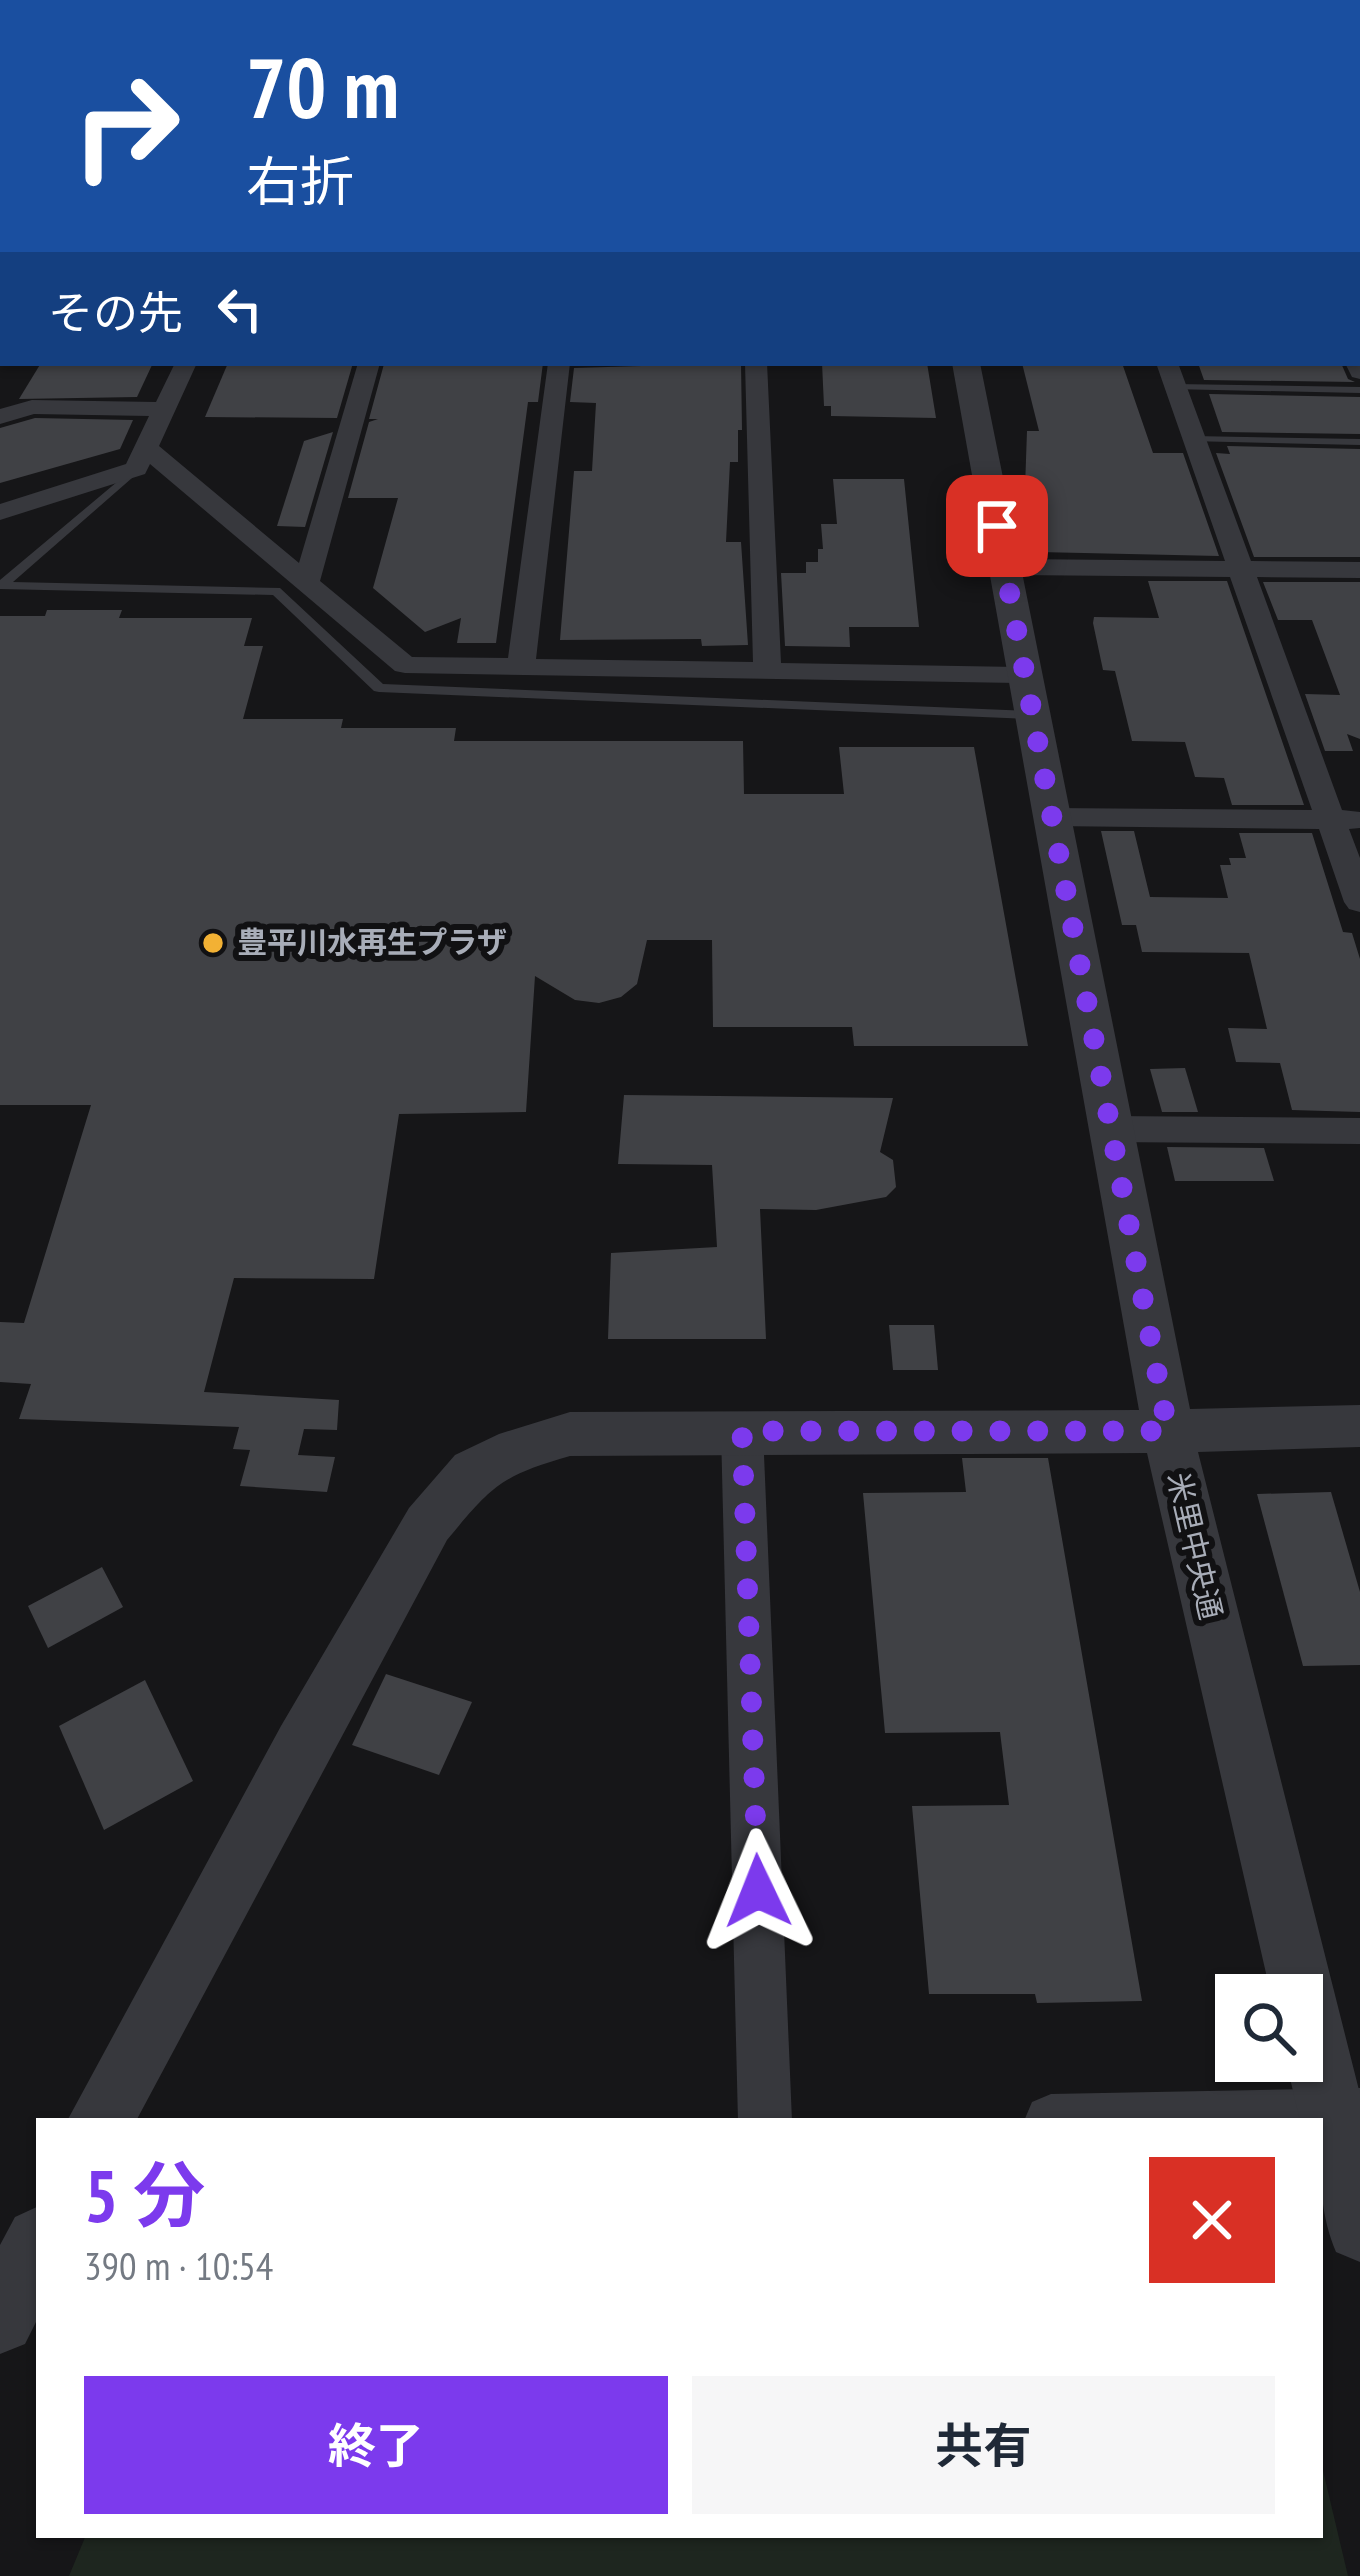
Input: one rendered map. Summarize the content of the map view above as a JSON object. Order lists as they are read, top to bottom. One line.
{"streets":{"street":["米里中央通"]},"places":["豊平川水再生プラザ"],"page":{"turn":["70 m","右折"],"then":"その先","heading":["5 分","390 m · 10:54"],"buttons":["終了","共有"]}}
